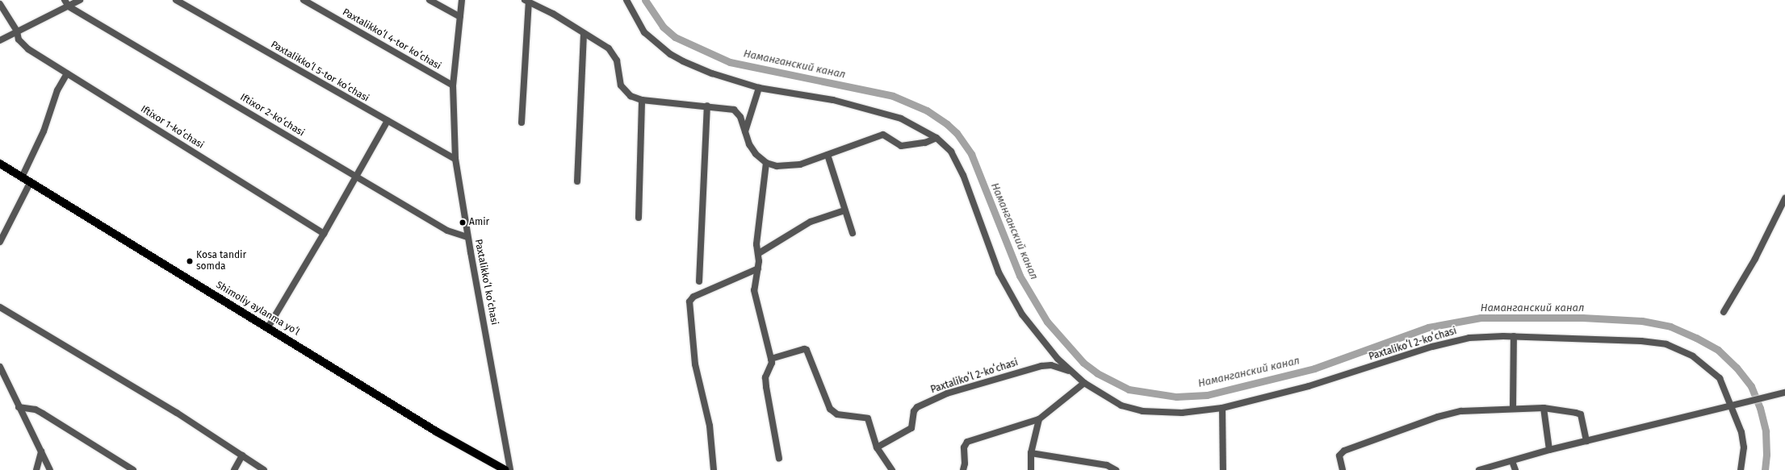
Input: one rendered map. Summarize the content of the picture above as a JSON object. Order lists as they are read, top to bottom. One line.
{"streets":{"main road":["Shimoliy aylanma yoʻl"],"street":["Paxtalikkoʻl 4-tor koʻchasi","Paxtalikkoʻl 5-tor koʻchasi","Iftixor 2-koʻchasi","Iftixor 1-koʻchasi","Paxtalikkoʻl koʻchasi","Paxtalikoʻl 2-koʻchasi"]},"crossings":[["Paxtalikkoʻl 4-tor koʻchasi","Paxtalikkoʻl koʻchasi"],["Paxtalikkoʻl 5-tor koʻchasi","Paxtalikkoʻl koʻchasi"],["Iftixor 2-koʻchasi","Paxtalikkoʻl koʻchasi"]],"water":["Наманганский канал"],"places":["Amir","Kosa tandir somda"]}
